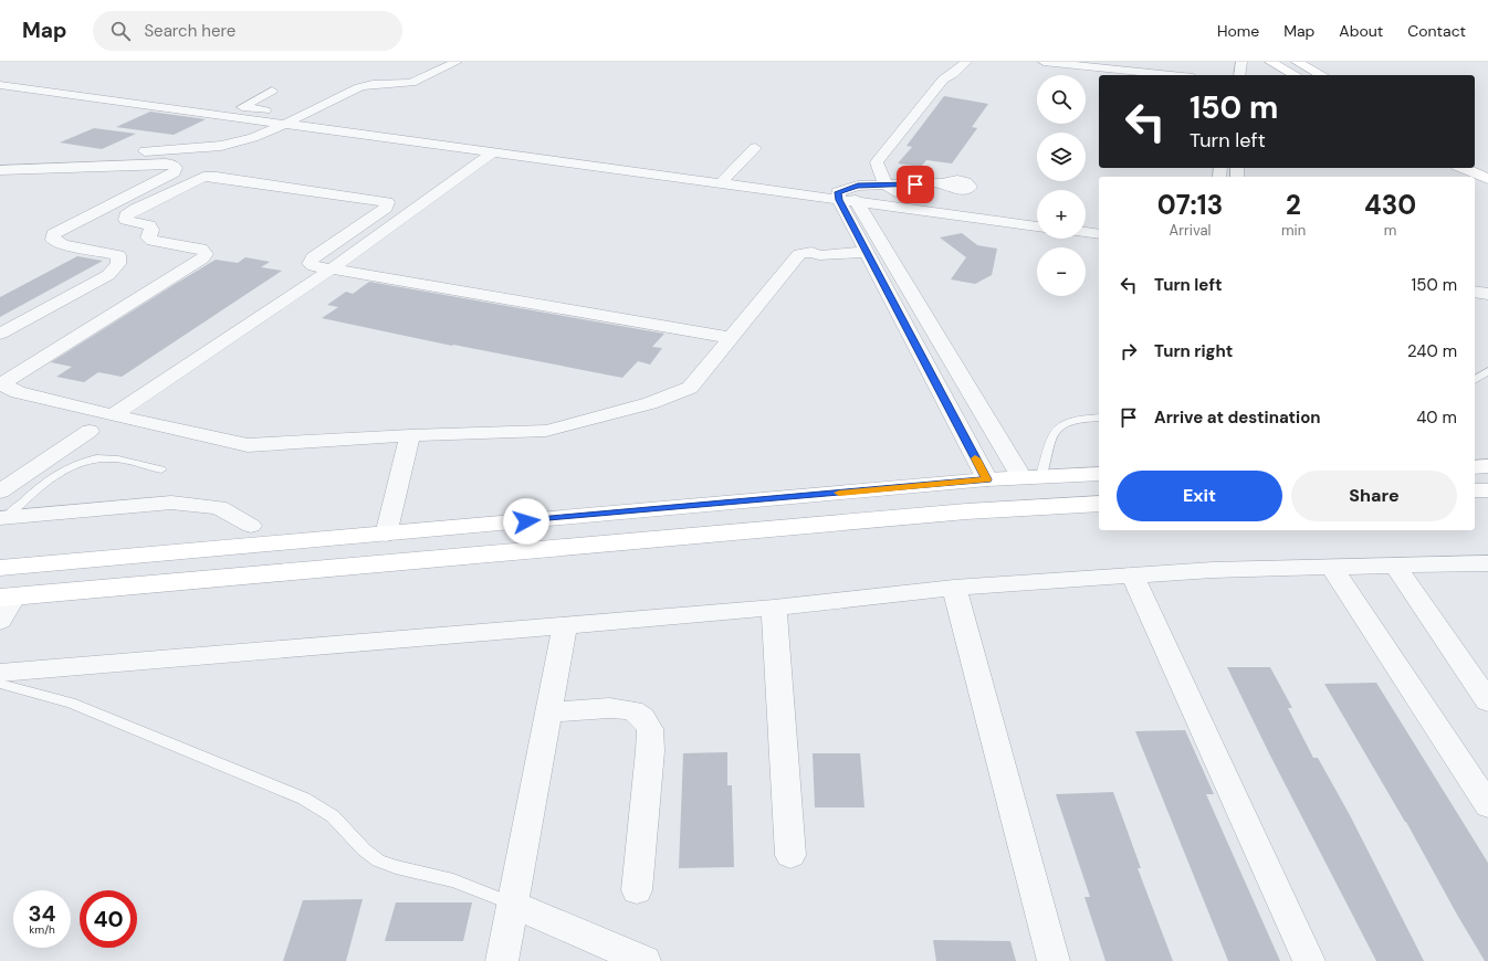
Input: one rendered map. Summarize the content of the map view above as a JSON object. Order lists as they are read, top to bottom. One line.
{"page":{"header":"Map","search":"Search here","nav":["Home","Map","About","Contact"],"map_buttons":["+","−"],"turn":["150 m","Turn left"],"eta":["07:13","Arrival","2","min","430","m"],"list":[{"name":"Turn left","value":"150 m"},{"name":"Turn right","value":"240 m"},{"name":"Arrive at destination","value":"40 m"}],"buttons":["Exit","Share"],"speed":"34 km/h","limit":"40"}}
